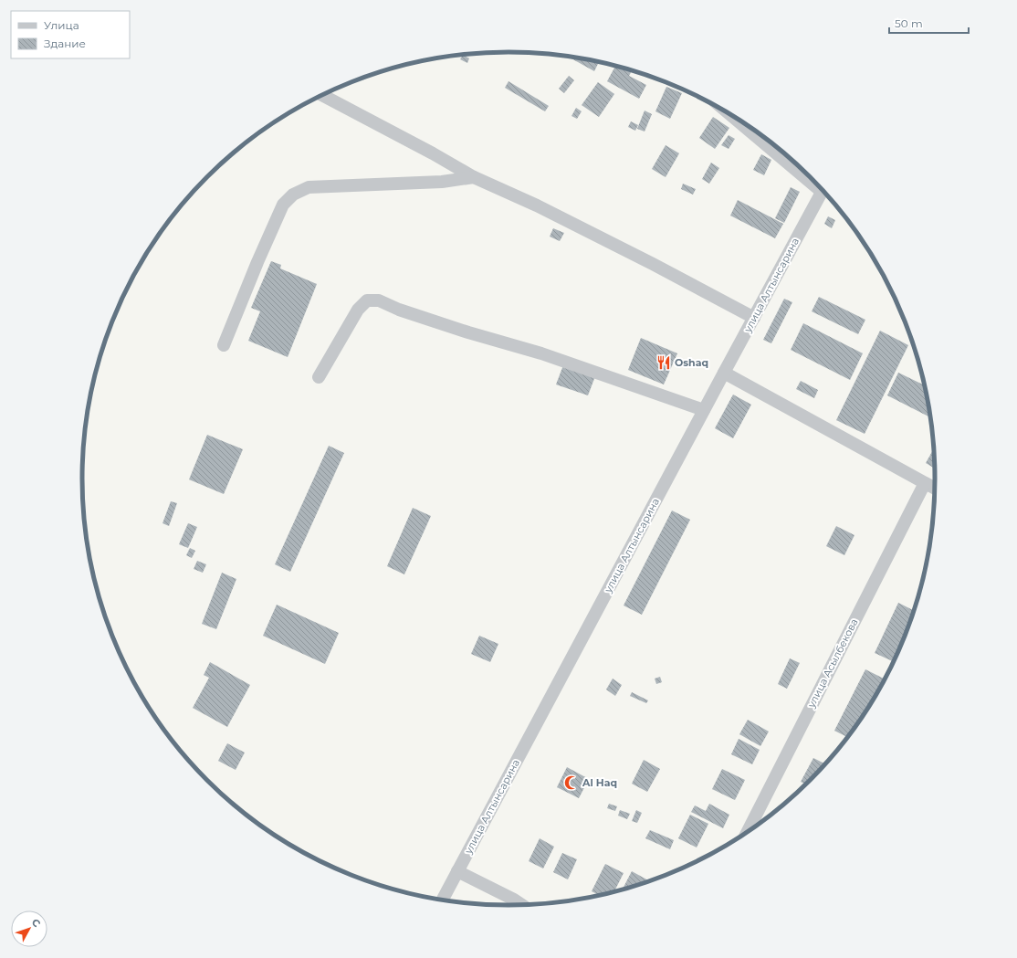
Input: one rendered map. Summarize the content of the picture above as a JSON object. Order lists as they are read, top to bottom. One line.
{"streets":{"street":["улица Алтынсарина","улица Асылбекова"]},"places":{"restaurant":["Oshaq"],"mosque":["Al Haq"]},"legend":["Улица","Здание"],"scale_bar":"50 m","north":"top right"}
